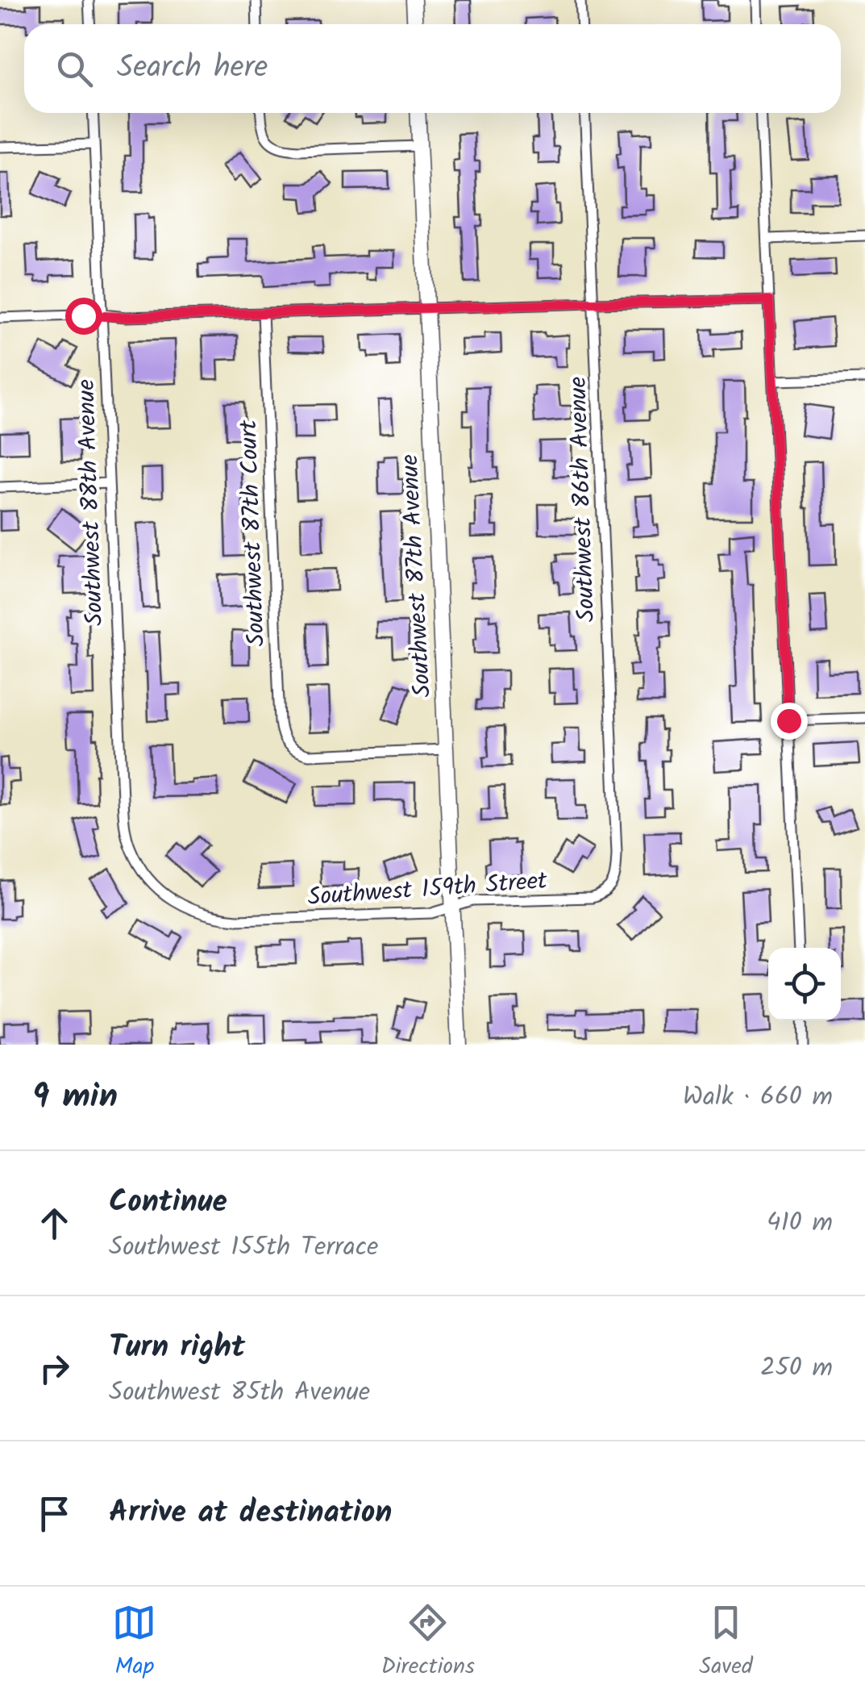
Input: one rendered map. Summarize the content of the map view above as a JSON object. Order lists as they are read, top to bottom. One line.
{"streets":{"street":["Southwest 86th Avenue","Southwest 88th Avenue","Southwest 87th Court","Southwest 87th Avenue","Southwest 159th Street"]},"crossings":[["Southwest 86th Avenue","Southwest 159th Street"],["Southwest 88th Avenue","Southwest 159th Street"],["Southwest 87th Court","Southwest 87th Avenue"],["Southwest 87th Avenue","Southwest 159th Street"]],"page":{"search":"Search here","heading":["9 min","Walk · 660 m"],"list":[["Continue","Southwest 155th Terrace","410 m"],["Turn right","Southwest 85th Avenue","250 m"],"Arrive at destination"],"nav":["Map","Directions","Saved"]}}
